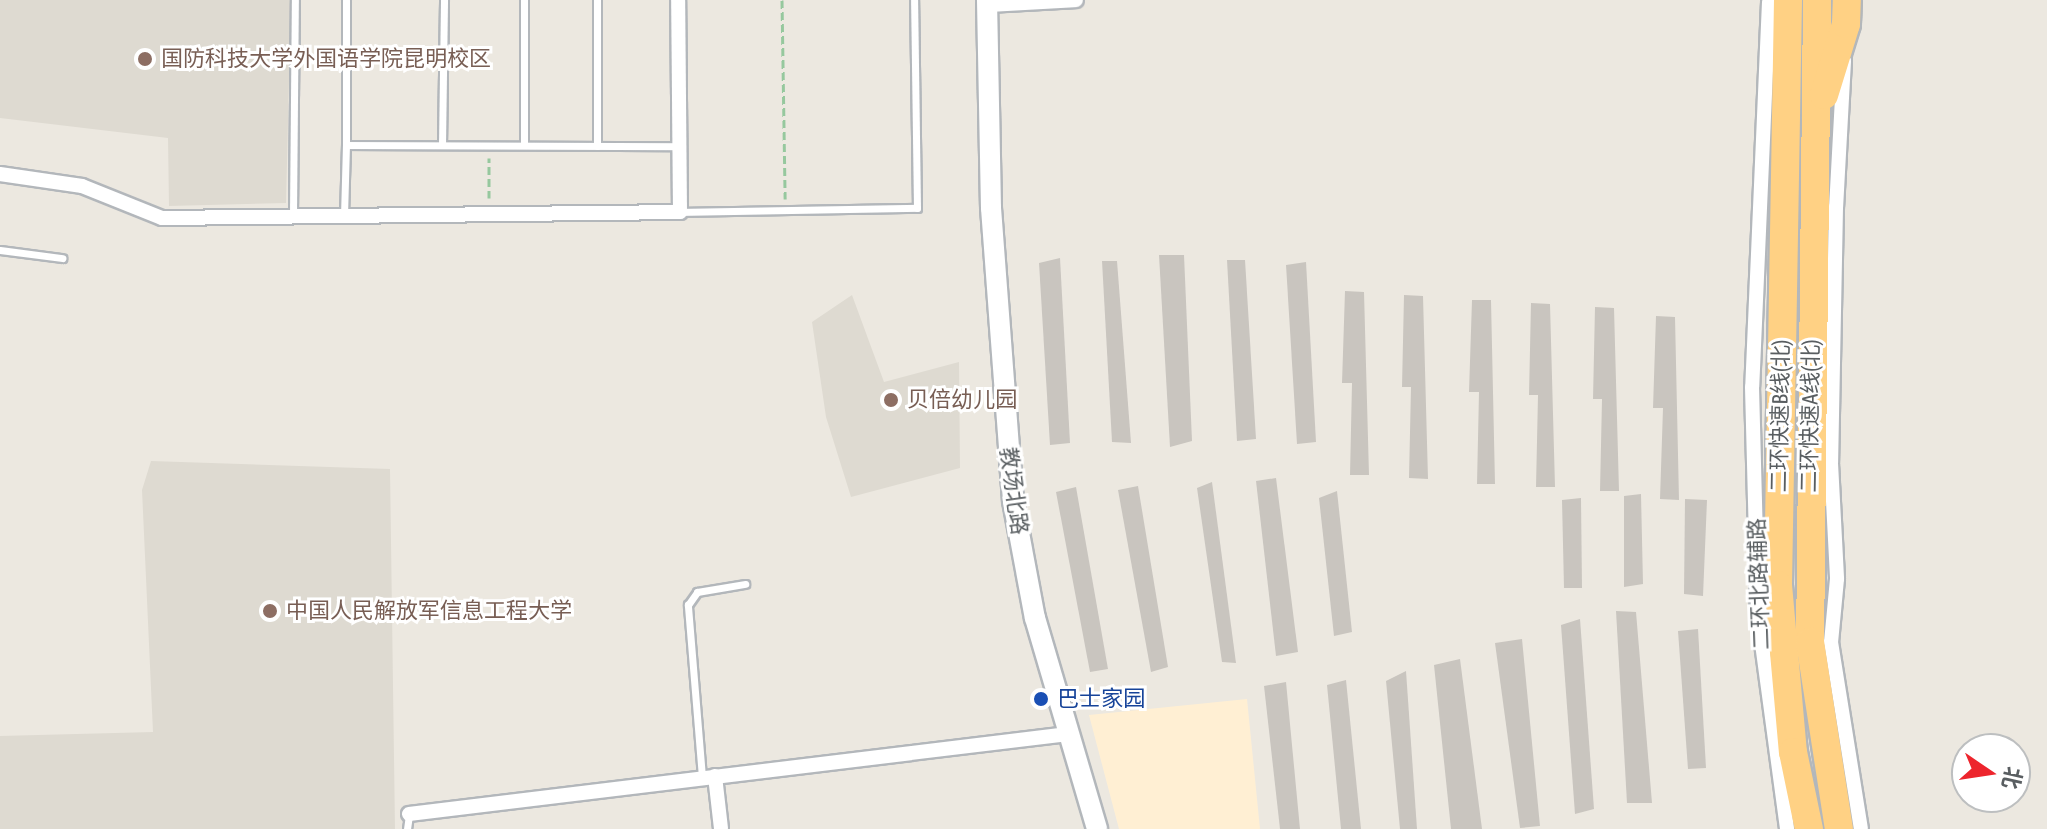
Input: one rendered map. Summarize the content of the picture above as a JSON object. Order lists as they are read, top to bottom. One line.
{"streets":{"highway":["二环快速B线(北)","二环快速A线(北)"],"street":["教场北路","二环北路辅路"]},"crossings":[["二环快速B线(北)","二环北路辅路"]],"places":["国防科技大学外国语学院昆明校区","贝倍幼儿园","中国人民解放军信息工程大学","巴士家园"],"north":"right"}
